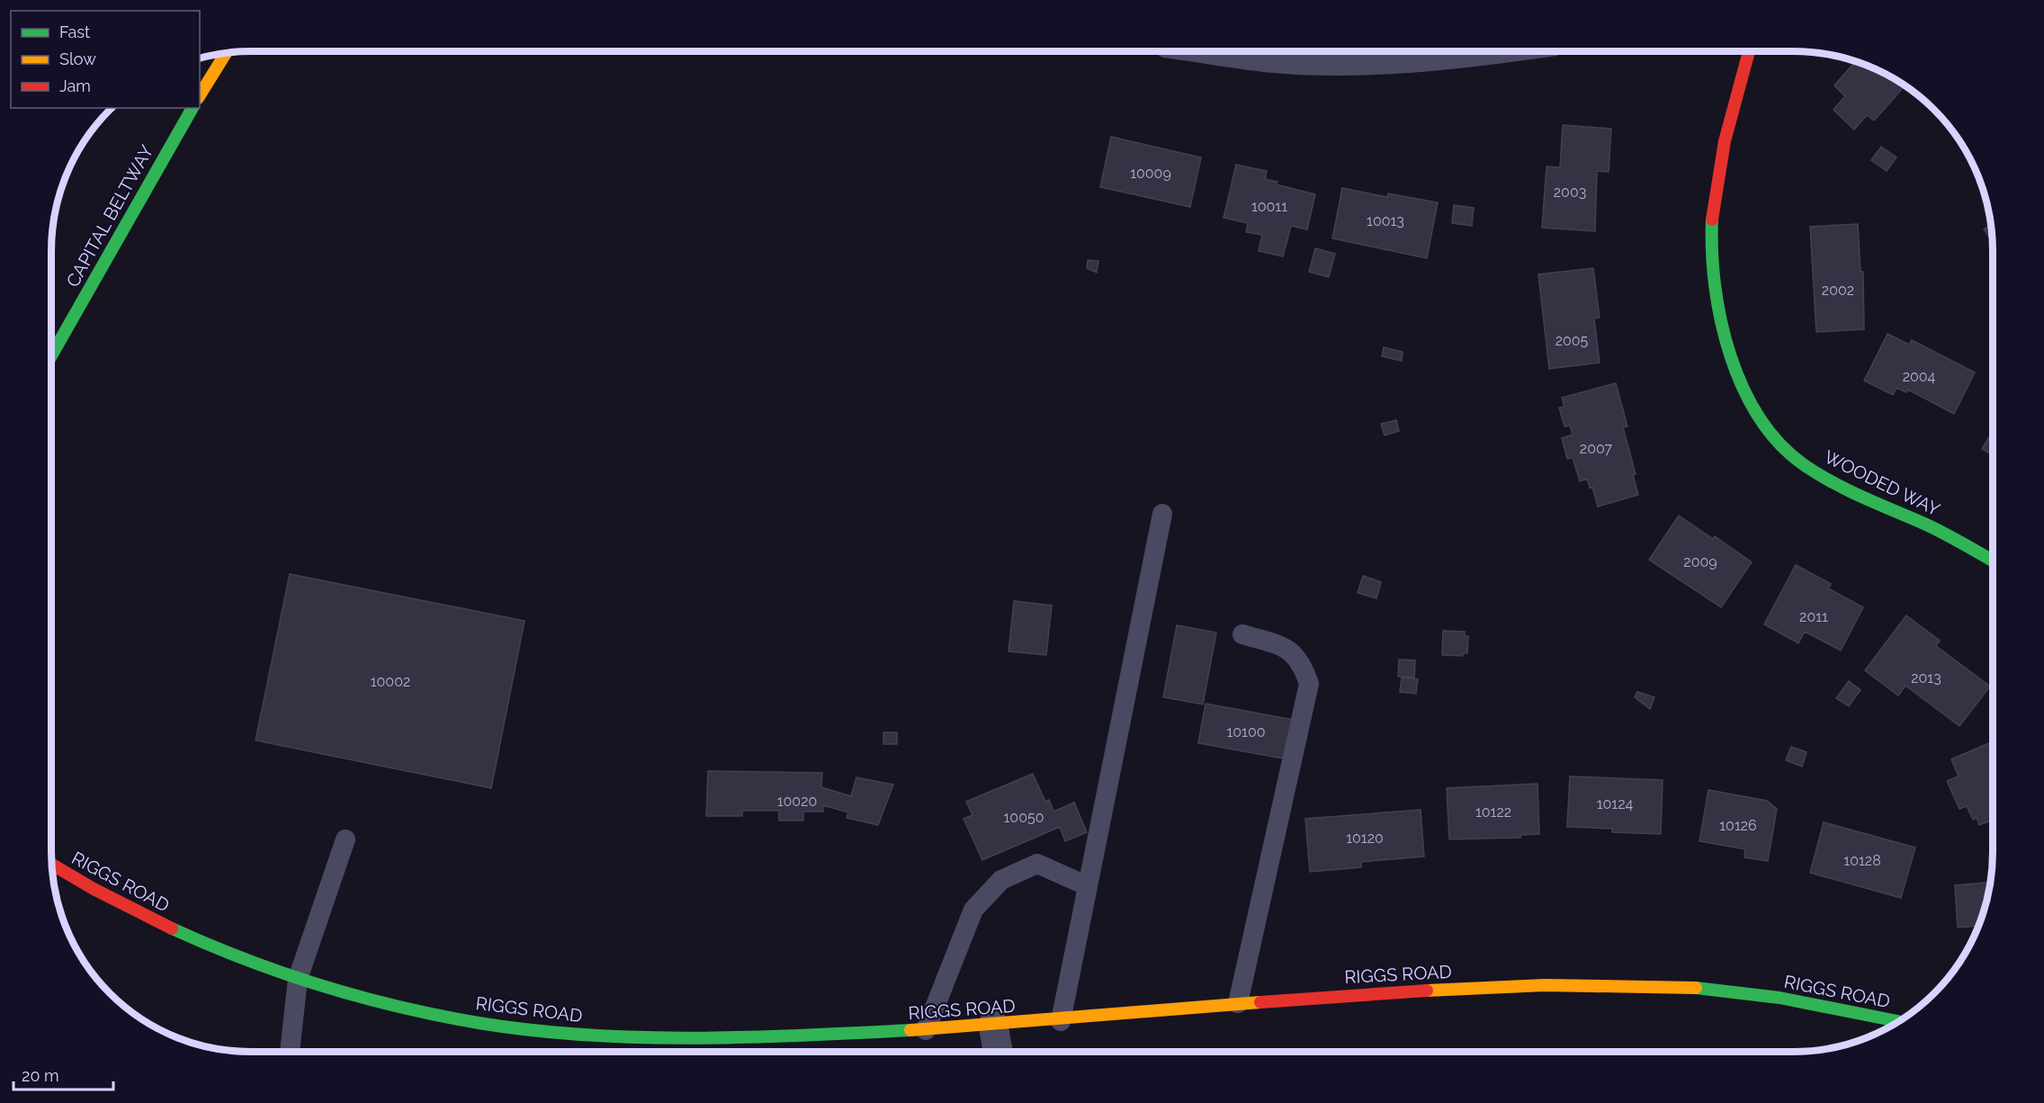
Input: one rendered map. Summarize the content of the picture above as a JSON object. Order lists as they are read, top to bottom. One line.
{"streets":{"main road":["CAPITAL BELTWAY","WOODED WAY","RIGGS ROAD"]},"house_numbers":["10009","2003","10011","10013","2002","2005","2004","2007","2009","2011","2013","10002","10100","10020","10124","10122","10050","10126","10120","10128"],"legend":["Fast","Slow","Jam"],"scale_bar":"20 m"}
